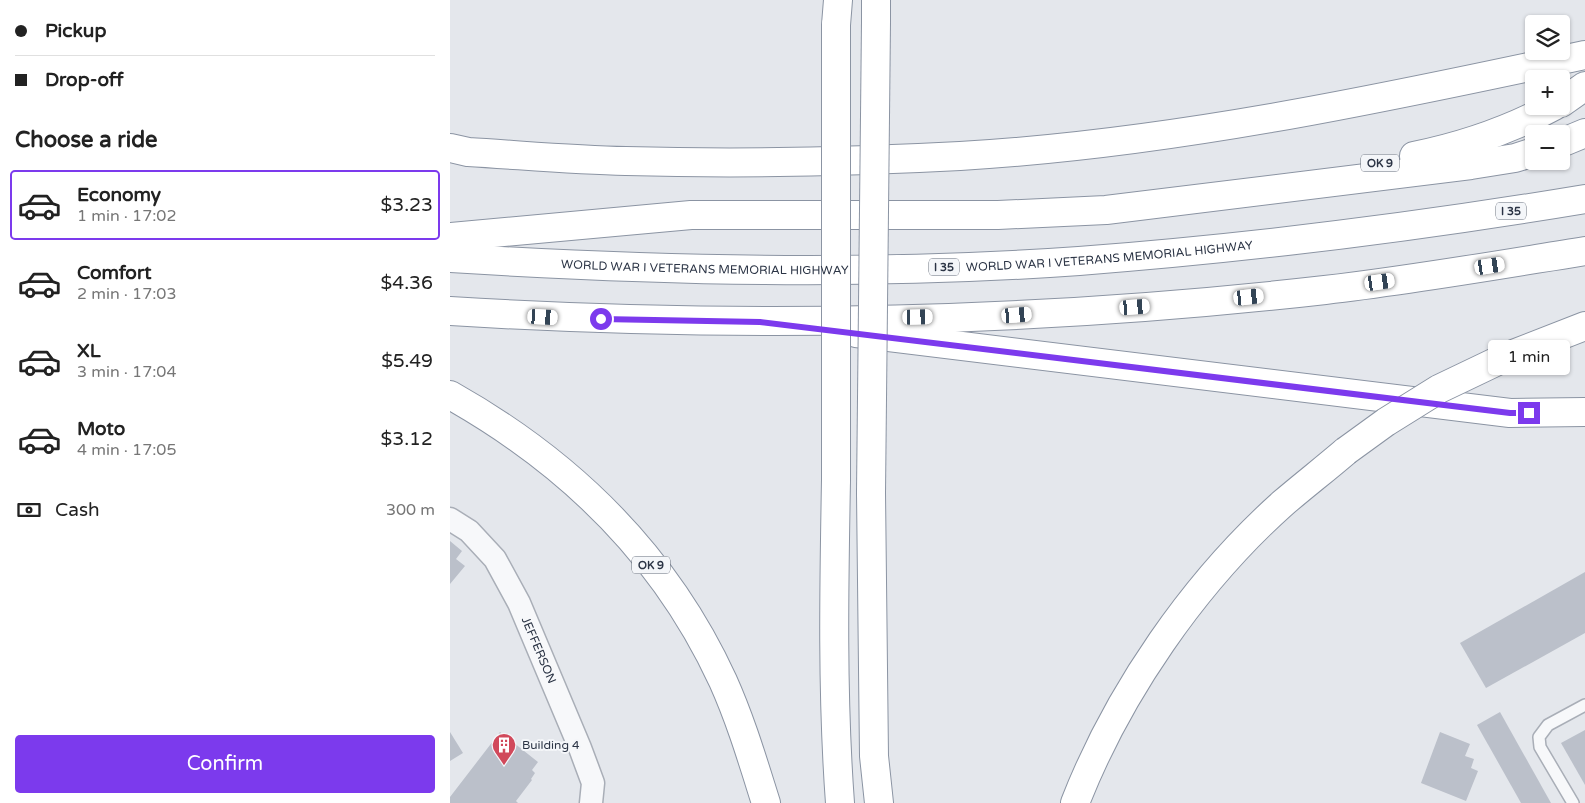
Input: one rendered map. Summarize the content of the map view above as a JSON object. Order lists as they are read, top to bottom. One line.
{"streets":{"highway":["OK 9","I 35","WORLD WAR I VETERANS MEMORIAL HIGHWAY"],"street":["JEFFERSON"]},"places":{"building":["Building 4"]},"page":{"banner":["Pickup","Drop-off"],"map_buttons":["+","−"],"heading":"Choose a ride","list":[{"name":"Economy","note":"1 min · 17:02","value":"$3.23"},{"name":"Comfort","note":"2 min · 17:03","value":"$4.36"},{"name":"XL","note":"3 min · 17:04","value":"$5.49"},{"name":"Moto","note":"4 min · 17:05","value":"$3.12"}],"bubble":"1 min","pay":["Cash","300 m"],"buttons":"Confirm"}}
